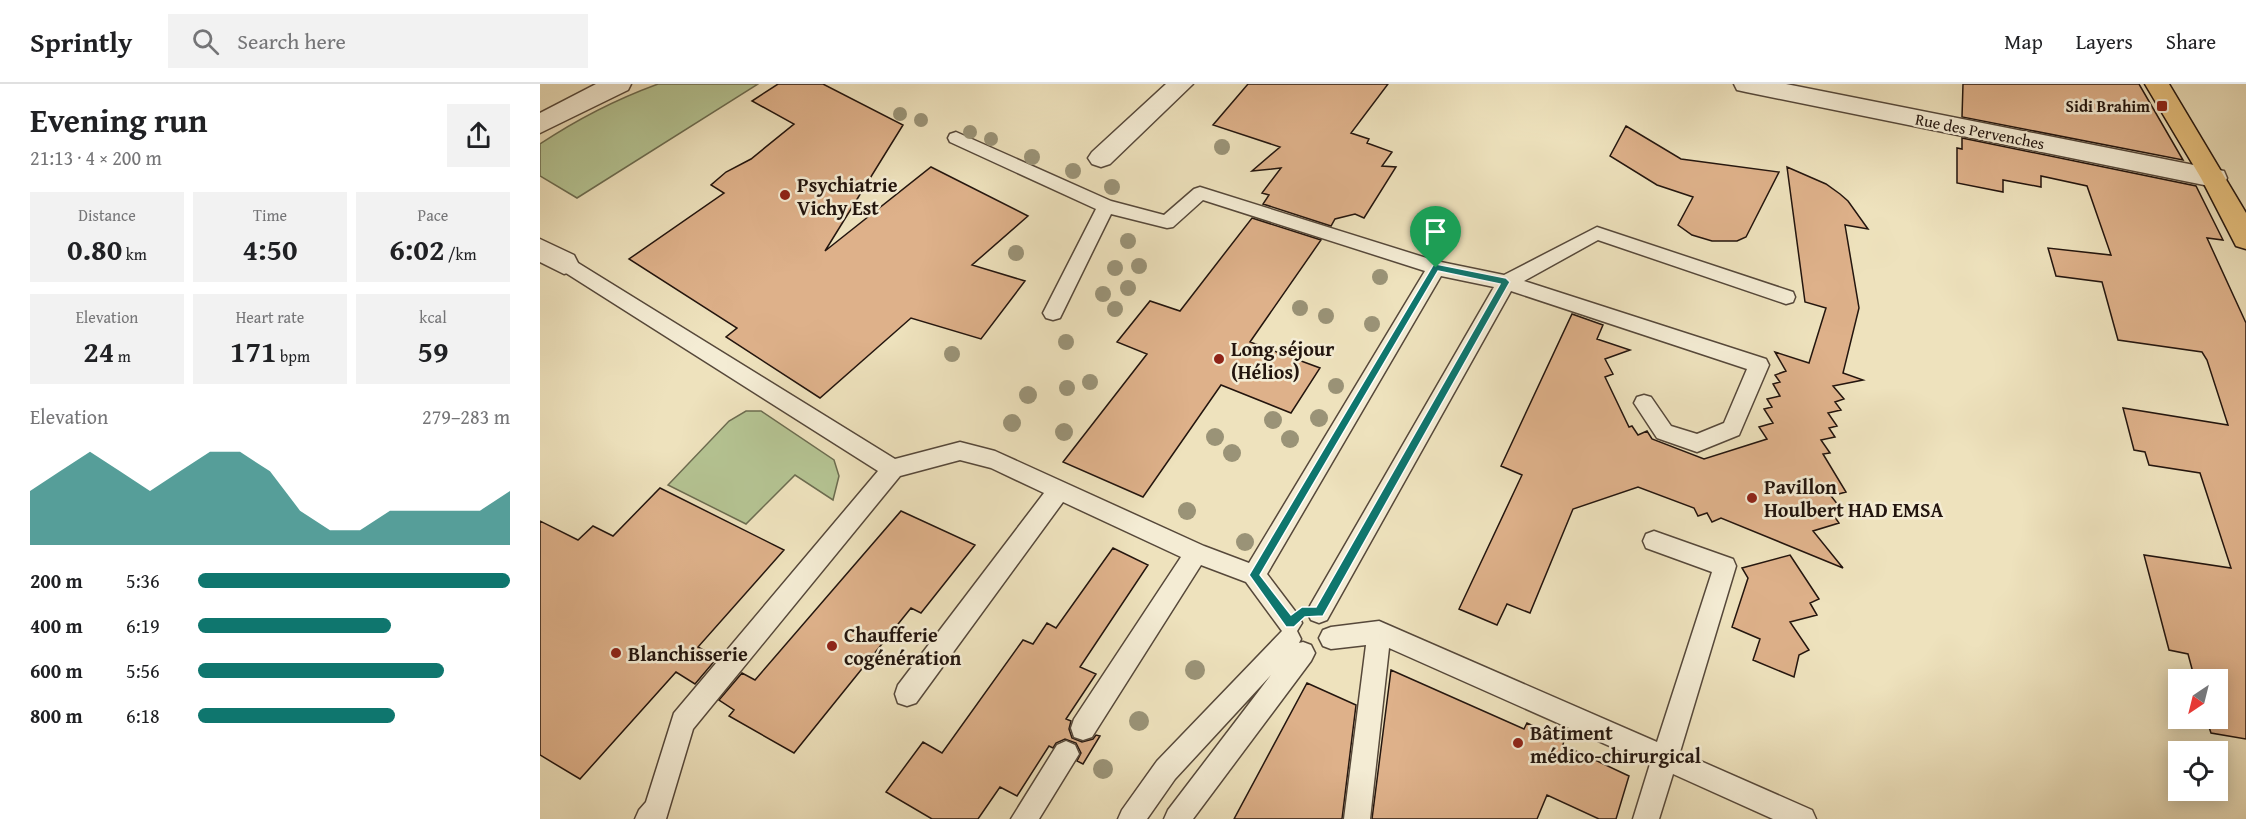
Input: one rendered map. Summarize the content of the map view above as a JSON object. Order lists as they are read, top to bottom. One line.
{"streets":{"street":["Rue des Pervenches"]},"places":{"transit":["Sidi Brahim"],"other":["Psychiatrie Vichy Est","Long séjour (Hélios)","Pavillon Houlbert HAD EMSA","Chaufferie cogénération","Blanchisserie","Bâtiment médico-chirurgical"]},"north":"bottom left","page":{"header":"Sprintly","search":"Search here","nav":["Map","Layers","Share"],"heading":["Evening run","21:13 · 4 × 200 m"],"stats":[["Distance","0.80 km"],["Time","4:50"],["Pace","6:02 /km"],["Elevation","24 m"],["Heart rate","171 bpm"],["kcal","59"]],"chart":["Elevation","279–283 m"],"list":[{"name":"200 m","note":"5:36"},{"name":"400 m","note":"6:19"},{"name":"600 m","note":"5:56"},{"name":"800 m","note":"6:18"}]}}
